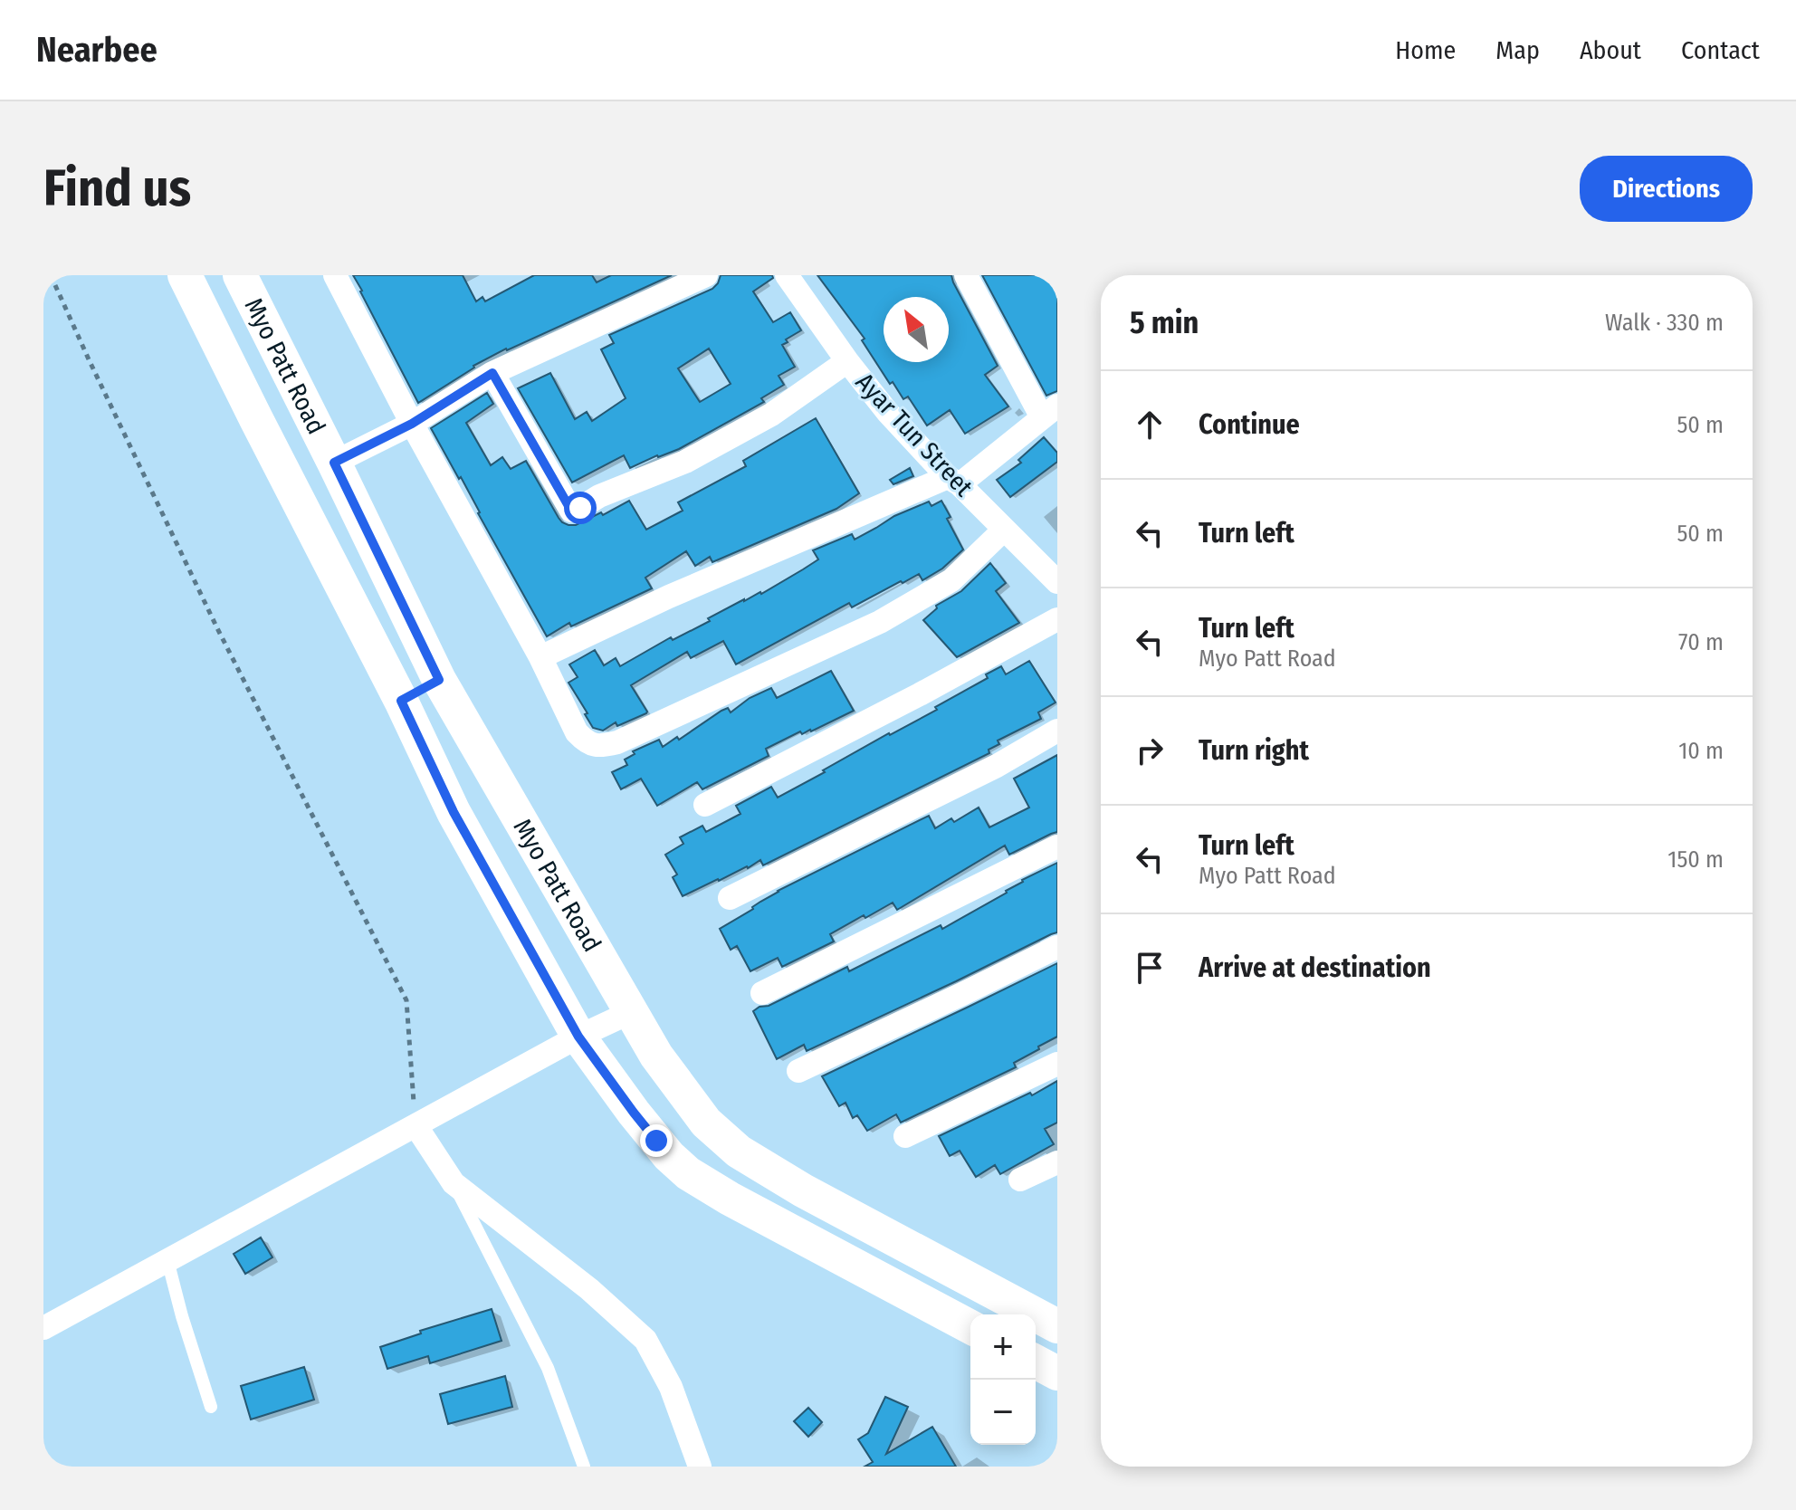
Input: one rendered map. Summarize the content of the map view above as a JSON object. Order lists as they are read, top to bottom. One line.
{"streets":{"main road":["Myo Patt Road"],"street":["Ayar Tun Street"]},"north":"top left","page":{"header":"Nearbee","nav":["Home","Map","About","Contact"],"buttons":"Directions","title":"Find us","heading":["5 min","Walk · 330 m"],"list":[["Continue","50 m"],["Turn left","50 m"],["Turn left","Myo Patt Road","70 m"],["Turn right","10 m"],["Turn left","Myo Patt Road","150 m"],"Arrive at destination"],"map_buttons":["+","−"]}}
